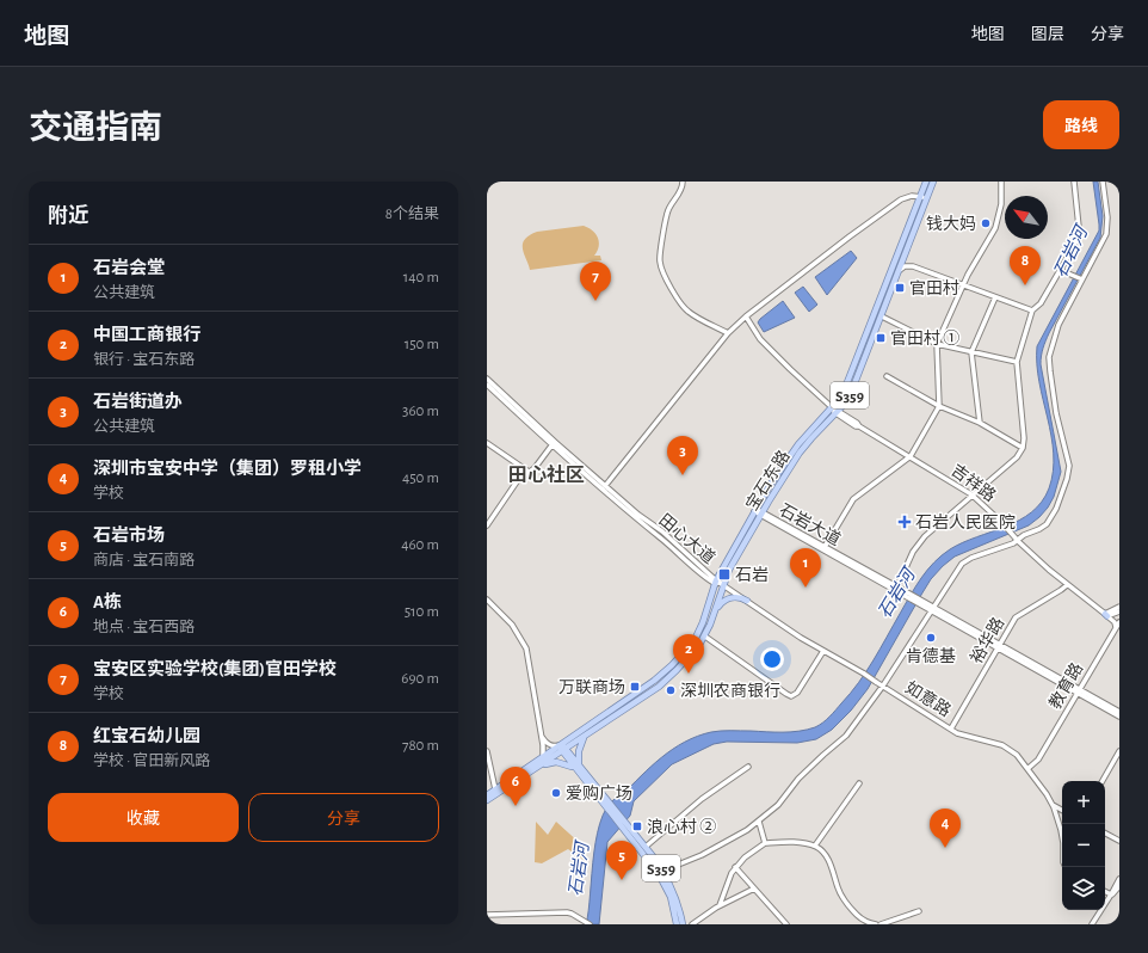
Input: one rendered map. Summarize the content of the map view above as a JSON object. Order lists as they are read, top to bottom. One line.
{"streets":{"main road":["S359","宝石东路"],"street":["吉祥路","石岩大道","田心大道","裕华路","教育路","如意路"]},"crossings":[["S359","宝石东路"],["宝石东路","吉祥路"],["宝石东路","石岩大道"],["宝石东路","田心大道"],["宝石东路","如意路"],["吉祥路","裕华路"],["石岩大道","裕华路"],["石岩大道","教育路"],["田心大道","如意路"],["裕华路","如意路"],["教育路","如意路"]],"districts":["田心社区"],"water":["石岩河"],"places":{"other":["钱大妈","肯德基","深圳农商银行","爱购广场"],"transit":["官田村","官田村 ①","石岩","万联商场","浪心村 ②"],"health":["石岩人民医院"]},"north":"top left","page":{"header":"地图","nav":["地图","图层","分享"],"title":"交通指南","buttons":["路线",["收藏","分享"]],"heading":["附近","8个结果"],"list":[{"mark":"1","name":"石岩会堂","note":"公共建筑","value":"140 m"},{"mark":"2","name":"中国工商银行","note":"银行 · 宝石东路","value":"150 m"},{"mark":"3","name":"石岩街道办","note":"公共建筑","value":"360 m"},{"mark":"4","name":"深圳市宝安中学（集团）罗租小学","note":"学校","value":"450 m"},{"mark":"5","name":"石岩市场","note":"商店 · 宝石南路","value":"460 m"},{"mark":"6","name":"A栋","note":"地点 · 宝石西路","value":"510 m"},{"mark":"7","name":"宝安区实验学校(集团)官田学校","note":"学校","value":"690 m"},{"mark":"8","name":"红宝石幼儿园","note":"学校 · 官田新风路","value":"780 m"}],"pins":["8","7","3","1","2","6","4","5"],"map_buttons":["+","−"]}}
